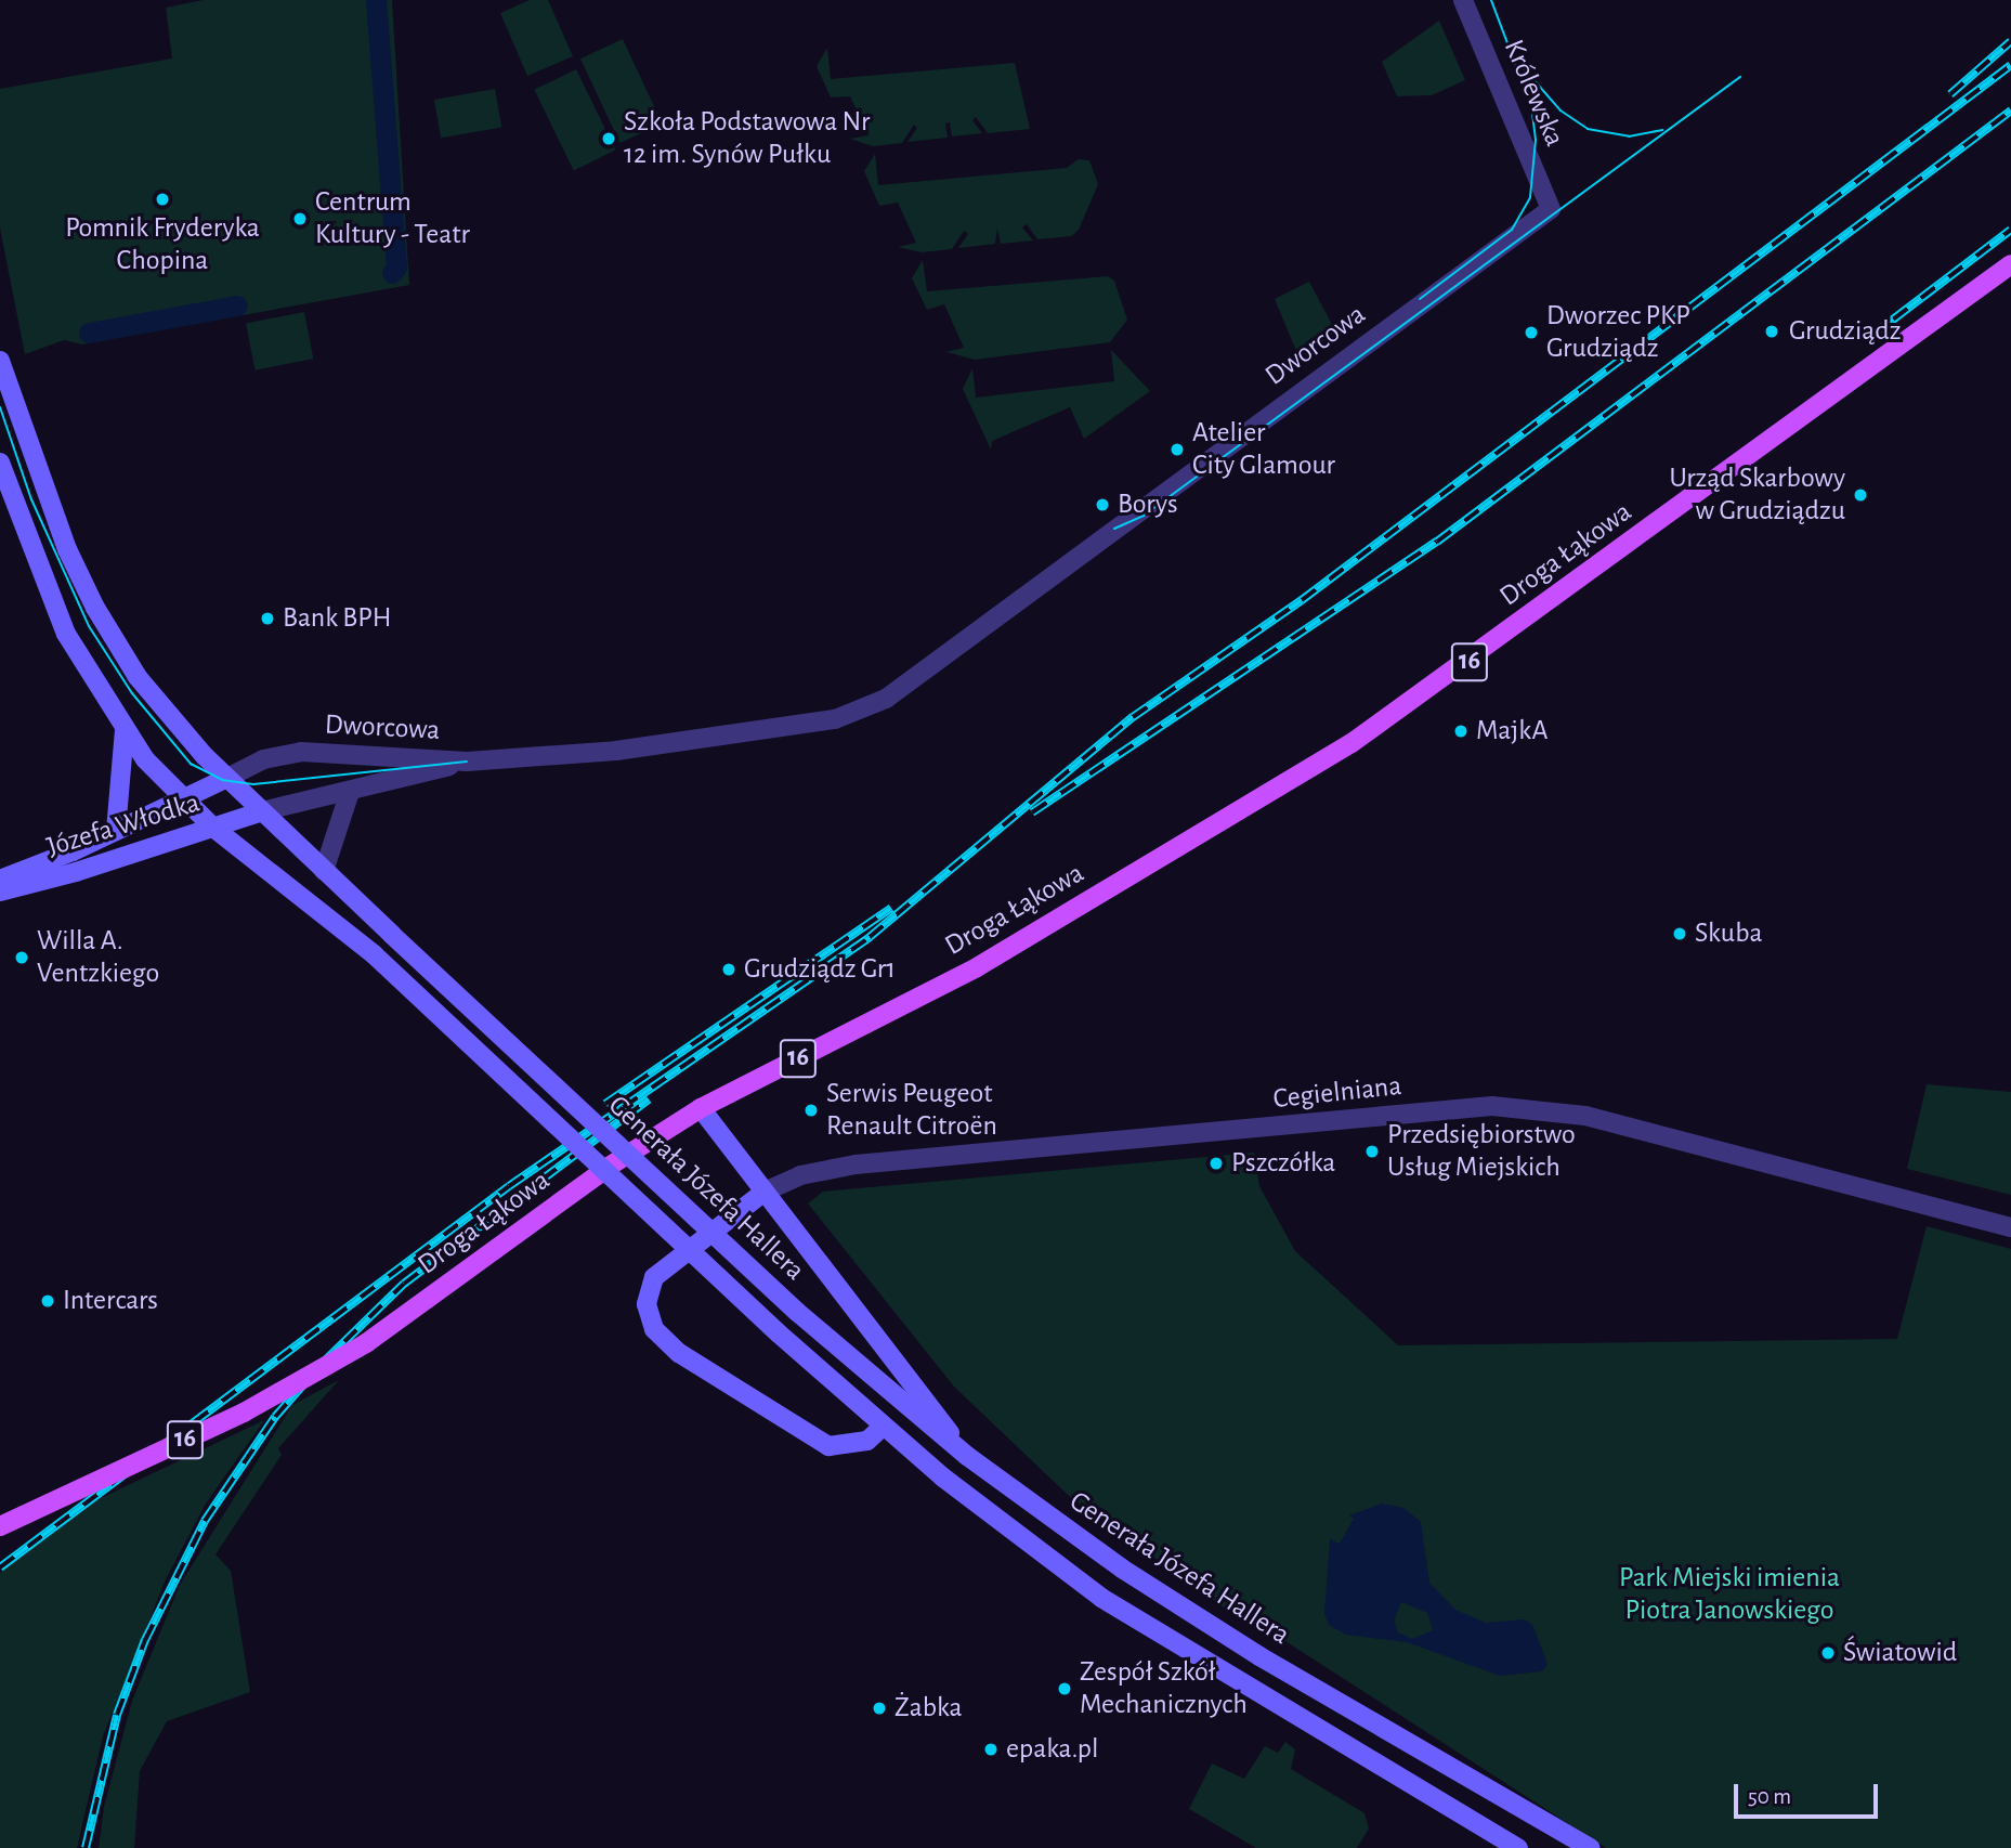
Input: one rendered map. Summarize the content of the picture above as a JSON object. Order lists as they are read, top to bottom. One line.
{"streets":{"main road":["Droga Łąkowa","16","Józefa Włodka","Generała Józefa Hallera"],"street":["Królewska","Dworcowa","Cegielniana"]},"crossings":[["Królewska","Dworcowa"],["Dworcowa","Józefa Włodka"],["Dworcowa","Generała Józefa Hallera"],["Józefa Włodka","Generała Józefa Hallera"]],"parks":["Park Miejski imienia Piotra Janowskiego"],"places":["Szkoła Podstawowa Nr 12 im. Synów Pułku","Pomnik Fryderyka Chopina","Centrum Kultury - Teatr","Grudziądz","Dworzec PKP Grudziądz","Atelier City Glamour","Urząd Skarbowy w Grudziądzu","Borys","Bank BPH","MajkA","Skuba","Willa A. Ventzkiego","Grudziądz Gr1","Serwis Peugeot Renault Citroën","Przedsiębiorstwo Usług Miejskich","Pszczółka","Intercars","Światowid","Zespół Szkół Mechanicznych","Żabka","epaka.pl"],"scale_bar":"50 m"}
